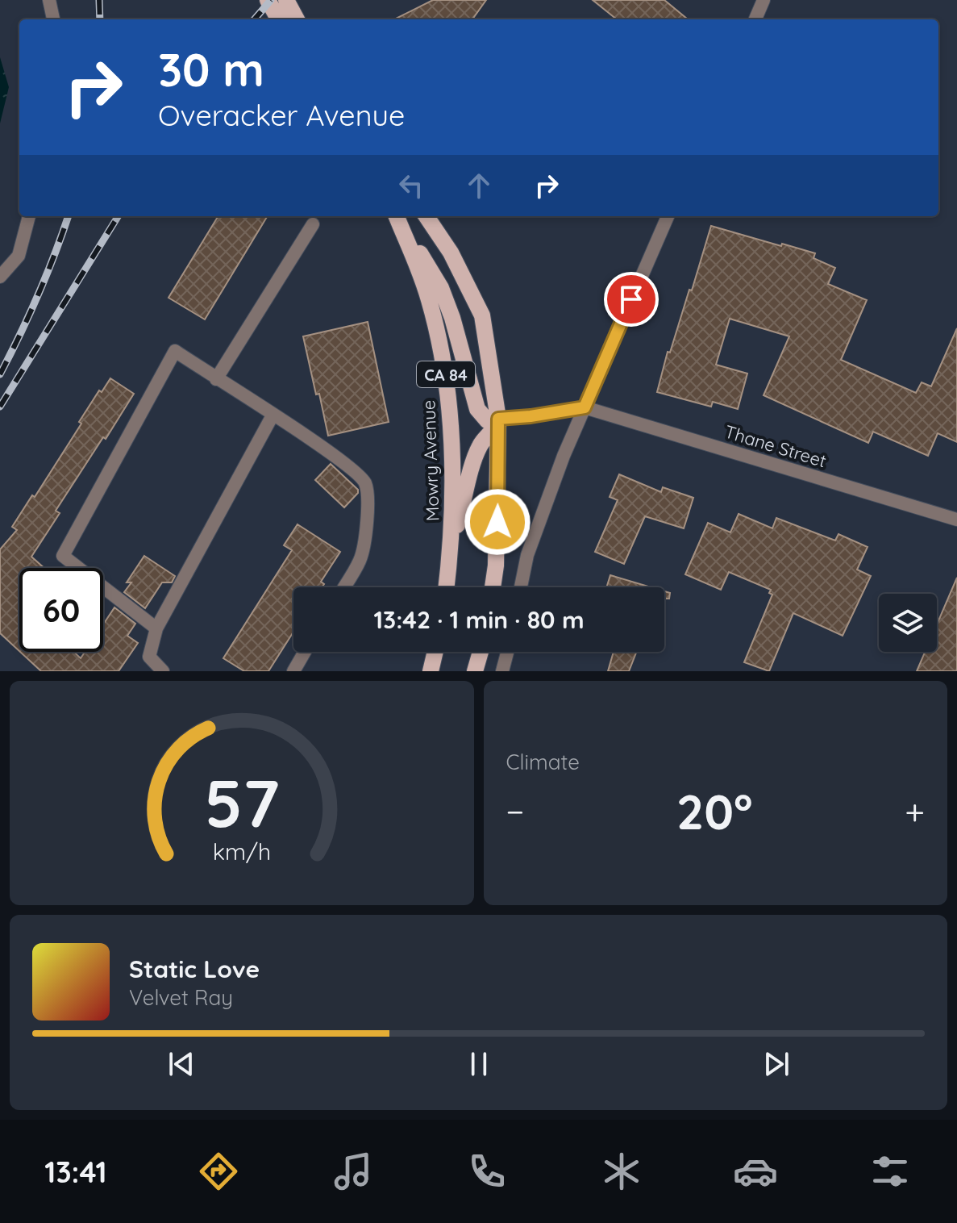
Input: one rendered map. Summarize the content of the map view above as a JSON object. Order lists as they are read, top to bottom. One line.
{"streets":{"main road":["CA 84","Mowry Avenue"],"street":["Thane Street"]},"page":{"turn":["30 m","Overacker Avenue"],"limit":"60","trip":"13:42 · 1 min · 80 m","tile":"Climate","heat":["−","20°","+"],"song":["Static Love","Velvet Ray"],"tabs":"13:41","gauge":["57","km/h"]}}
